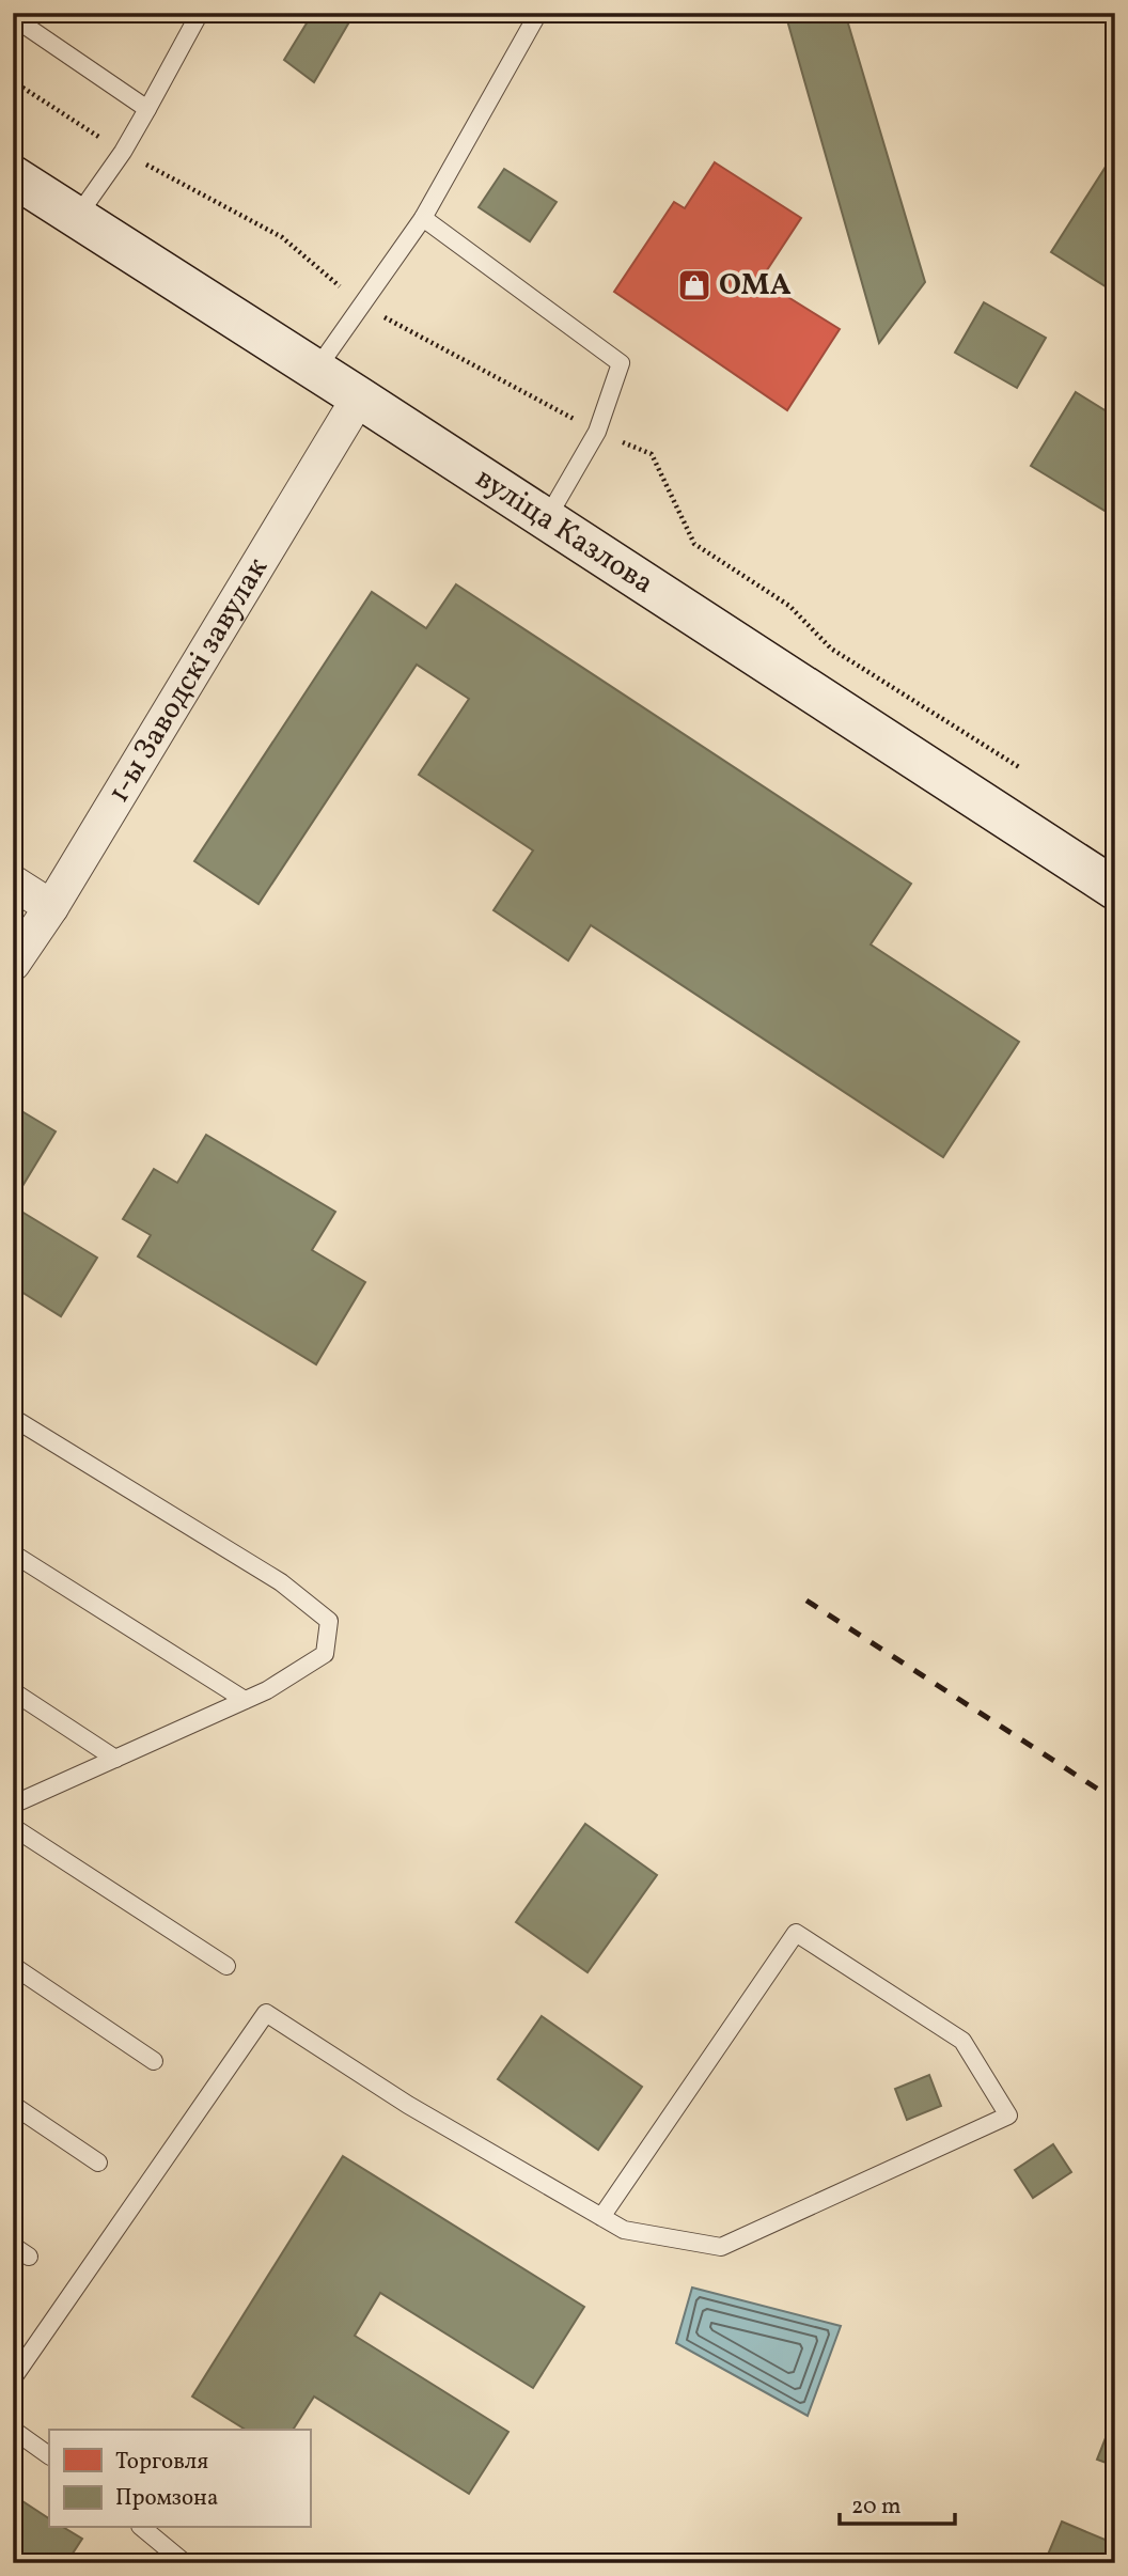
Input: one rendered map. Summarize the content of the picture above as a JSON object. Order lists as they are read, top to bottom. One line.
{"streets":{"main road":["вуліца Казлова"],"street":["1-ы Заводскі завулак"]},"crossings":[["вуліца Казлова","1-ы Заводскі завулак"]],"places":{"shop":["ОМА"]},"legend":["Торговля","Промзона"],"scale_bar":"20 m"}
